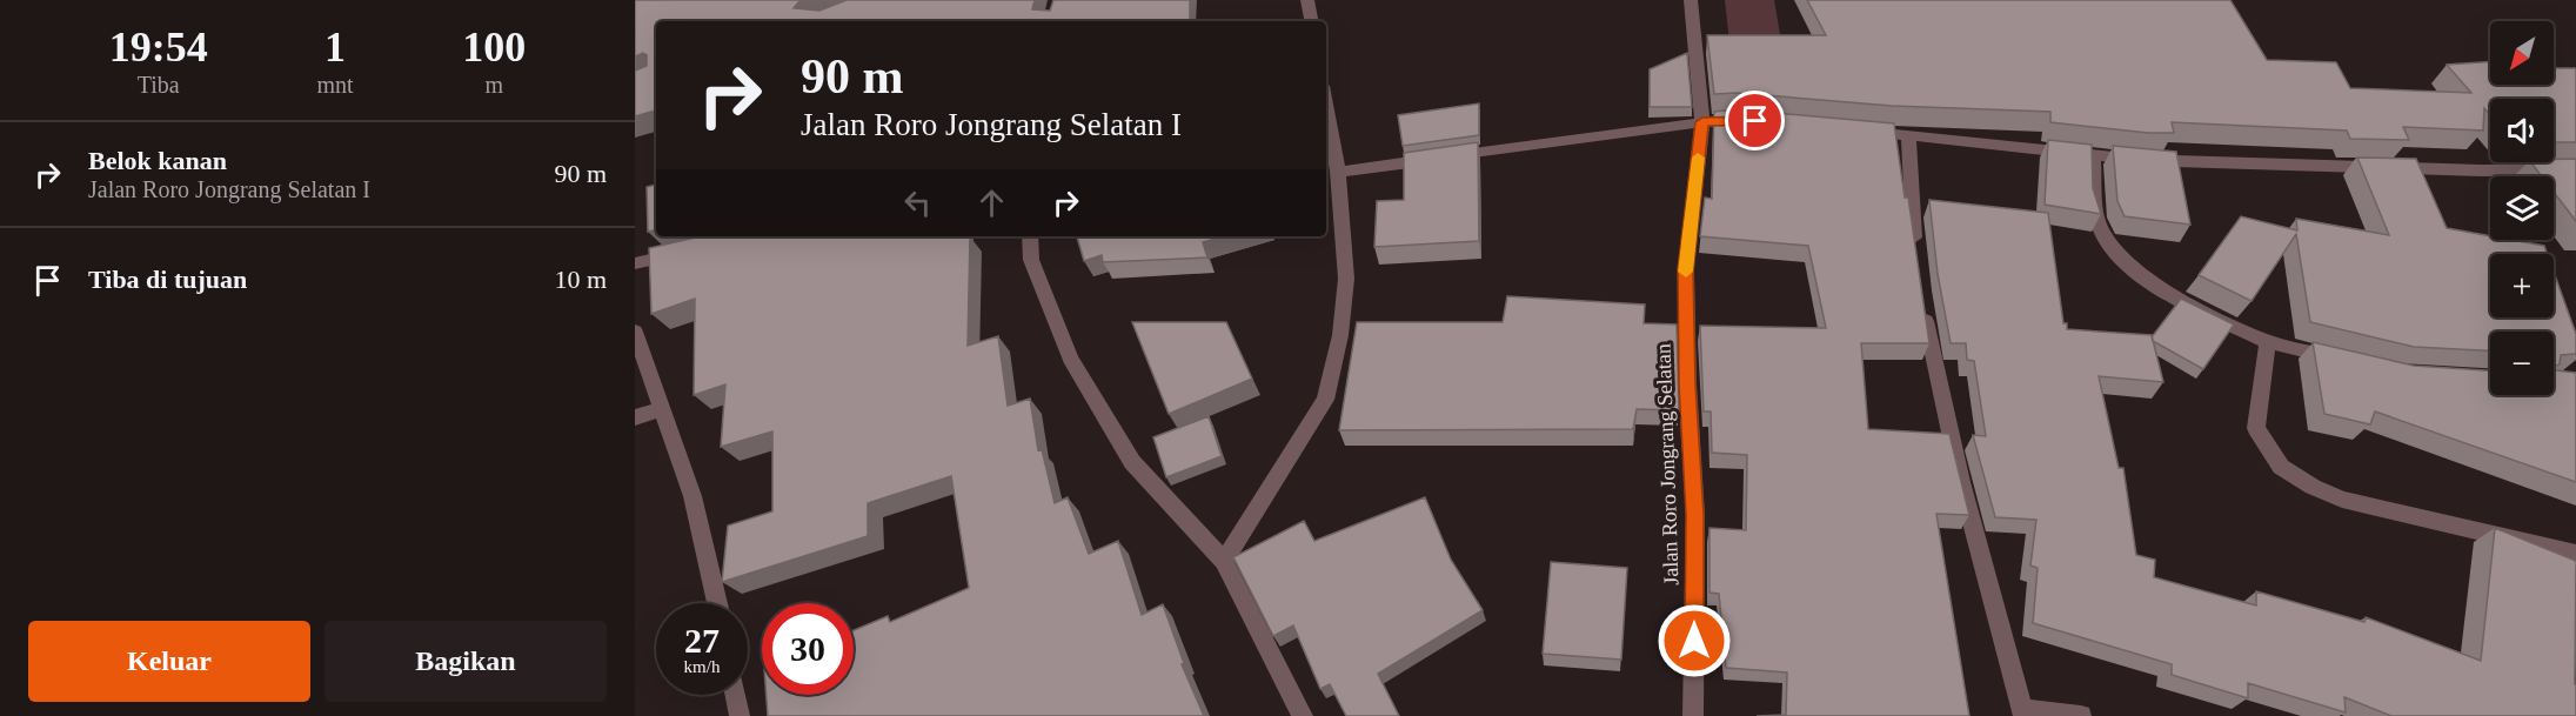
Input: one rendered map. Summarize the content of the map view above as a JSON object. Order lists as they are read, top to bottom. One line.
{"streets":{"street":["Jalan Roro Jongrang Selatan"]},"north":"bottom left","page":{"eta":["19:54","Tiba","1","mnt","100","m"],"map_buttons":["+","−"],"turn":["90 m","Jalan Roro Jongrang Selatan I"],"list":[{"name":"Belok kanan","note":"Jalan Roro Jongrang Selatan I","value":"90 m"},{"name":"Tiba di tujuan","value":"10 m"}],"speed":"27 km/h","limit":"30","buttons":["Keluar","Bagikan"]}}
